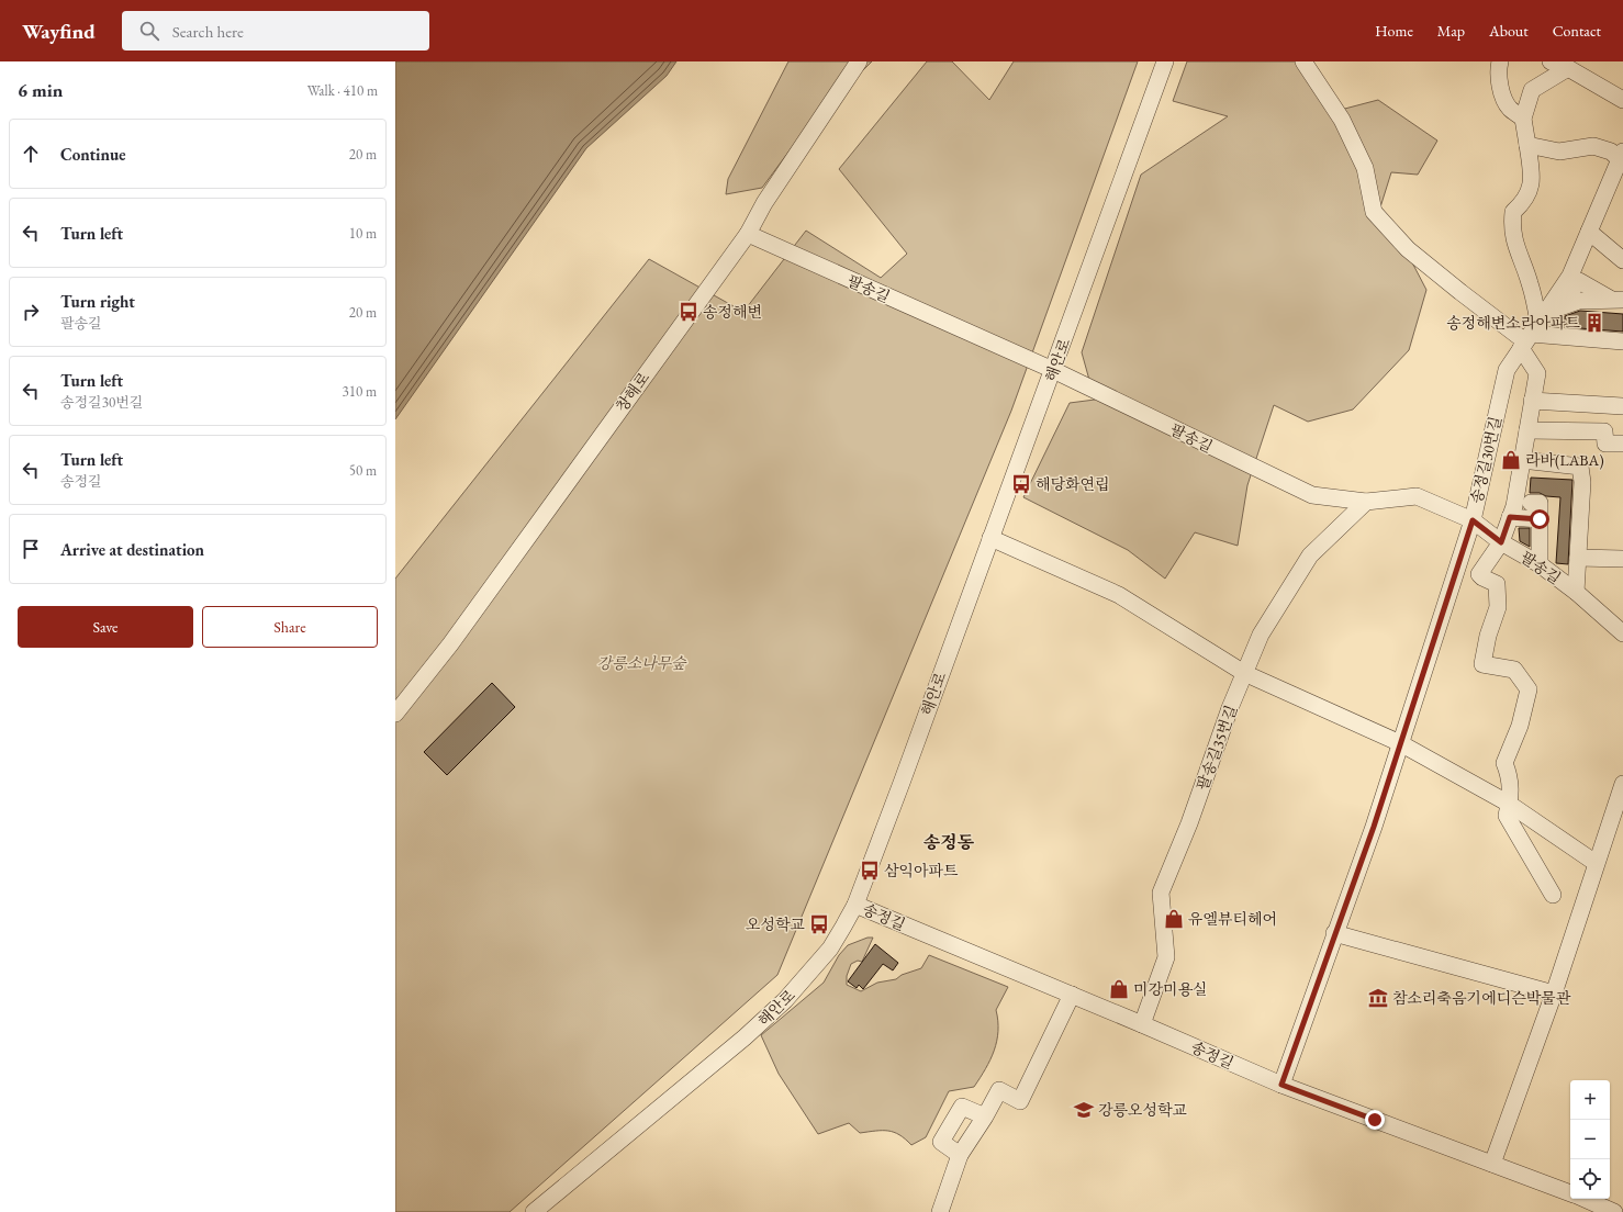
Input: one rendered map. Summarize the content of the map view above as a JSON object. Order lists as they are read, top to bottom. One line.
{"streets":{"street":["팔송길","해안로","창해로","송정길30번길","팔송길35번길","송정길"]},"crossings":[["팔송길","해안로"],["팔송길","창해로"],["팔송길","송정길30번길"],["팔송길","팔송길35번길"],["해안로","송정길"],["송정길30번길","송정길"],["팔송길35번길","송정길"]],"districts":["송정동"],"parks":["강릉소나무숲"],"places":{"bus stop":["송정해변","해당화연립","삼익아파트","오성학교"],"building":["송정해변소라아파트"],"shop":["라바(LABA)","유엘뷰티헤어","미강미용실"],"museum":["참소리축음기에디슨박물관"],"school or university":["강릉오성학교"]},"page":{"header":"Wayfind","search":"Search here","nav":["Home","Map","About","Contact"],"heading":["6 min","Walk · 410 m"],"list":[["Continue","20 m"],["Turn left","10 m"],["Turn right","팔송길","20 m"],["Turn left","송정길30번길","310 m"],["Turn left","송정길","50 m"],"Arrive at destination"],"buttons":["Save","Share"],"map_buttons":["+","−"]}}
